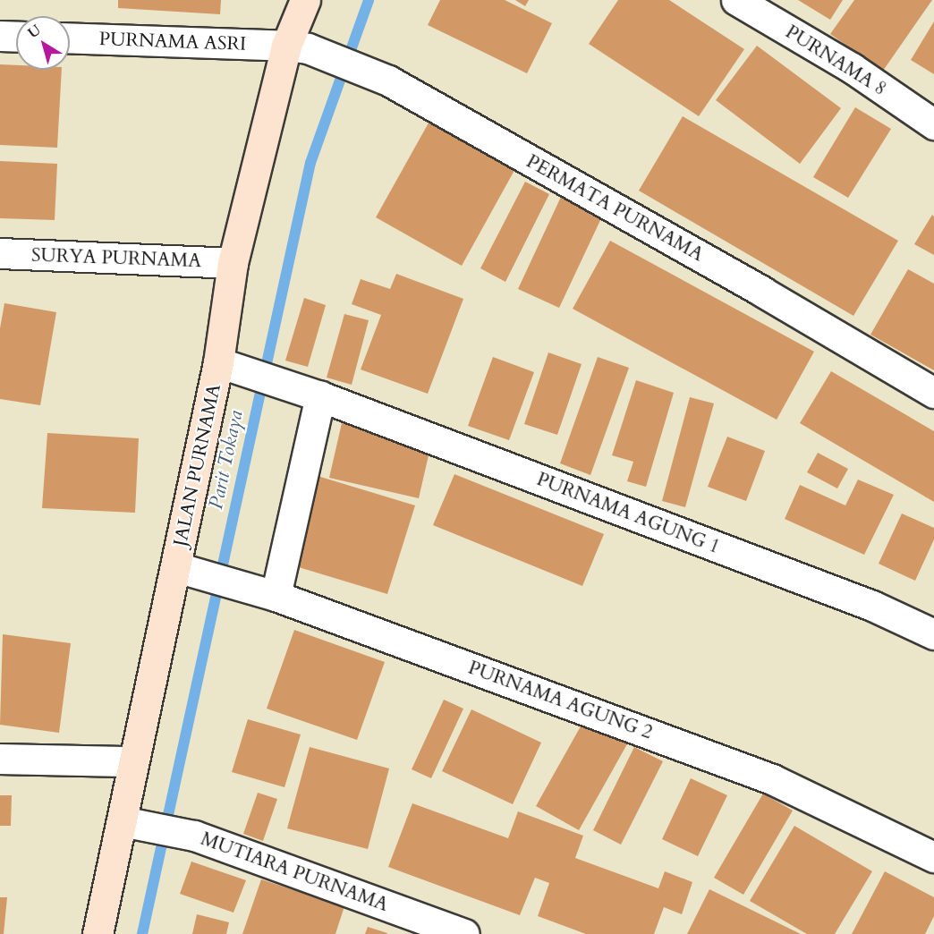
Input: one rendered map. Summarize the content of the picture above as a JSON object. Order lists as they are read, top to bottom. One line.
{"streets":{"street":["PURNAMA ASRI","PURNAMA 8","PERMATA PURNAMA","SURYA PURNAMA","JALAN PURNAMA","PURNAMA AGUNG 1","PURNAMA AGUNG 2","MUTIARA PURNAMA"]},"crossings":[["PURNAMA ASRI","PERMATA PURNAMA"],["PURNAMA ASRI","JALAN PURNAMA"],["PERMATA PURNAMA","JALAN PURNAMA"],["SURYA PURNAMA","JALAN PURNAMA"],["JALAN PURNAMA","PURNAMA AGUNG 1"],["JALAN PURNAMA","PURNAMA AGUNG 2"],["JALAN PURNAMA","MUTIARA PURNAMA"]],"water":["Parit Tokaya"],"north":"top left"}
